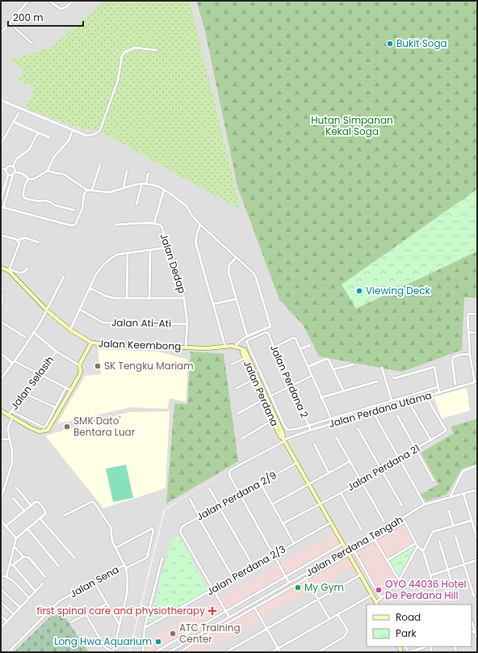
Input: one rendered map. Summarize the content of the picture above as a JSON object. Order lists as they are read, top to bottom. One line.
{"streets":{"street":["Jalan Dedap","Jalan Ati-Ati","Jalan Keembong","Jalan Perdana 2","Jalan Selasih","Jalan Perdana","Jalan Perdana Utama","Jalan Perdana 21","Jalan Perdana 2/9","Jalan Perdana Tengah","Jalan Perdana 2/3","Jalan Sena"]},"crossings":[["Jalan Dedap","Jalan Ati-Ati"],["Jalan Dedap","Jalan Keembong"],["Jalan Keembong","Jalan Perdana"],["Jalan Perdana 2","Jalan Perdana"],["Jalan Perdana 2","Jalan Perdana Utama"],["Jalan Perdana","Jalan Perdana Utama"],["Jalan Perdana","Jalan Perdana 21"],["Jalan Perdana","Jalan Perdana 2/9"],["Jalan Perdana","Jalan Perdana Tengah"],["Jalan Perdana","Jalan Perdana 2/3"],["Jalan Perdana Utama","Jalan Perdana 21"],["Jalan Perdana Utama","Jalan Perdana 2/9"],["Jalan Perdana Utama","Jalan Perdana Tengah"],["Jalan Perdana Utama","Jalan Perdana 2/3"],["Jalan Perdana 2/9","Jalan Perdana 2/3"]],"parks":["Hutan Simpanan Kekal Soga"],"places":{"other":["Bukit Soga","Viewing Deck","SK Tengku Mariam","SMK Dato' Bentara Luar","My Gym","OYO 44036 Hotel De Perdana Hill","ATC Training Center","Long Hwa Aquarium"],"health":["first spinal care and physiotherapy"]},"legend":["Road","Park"],"scale_bar":"200 m"}
